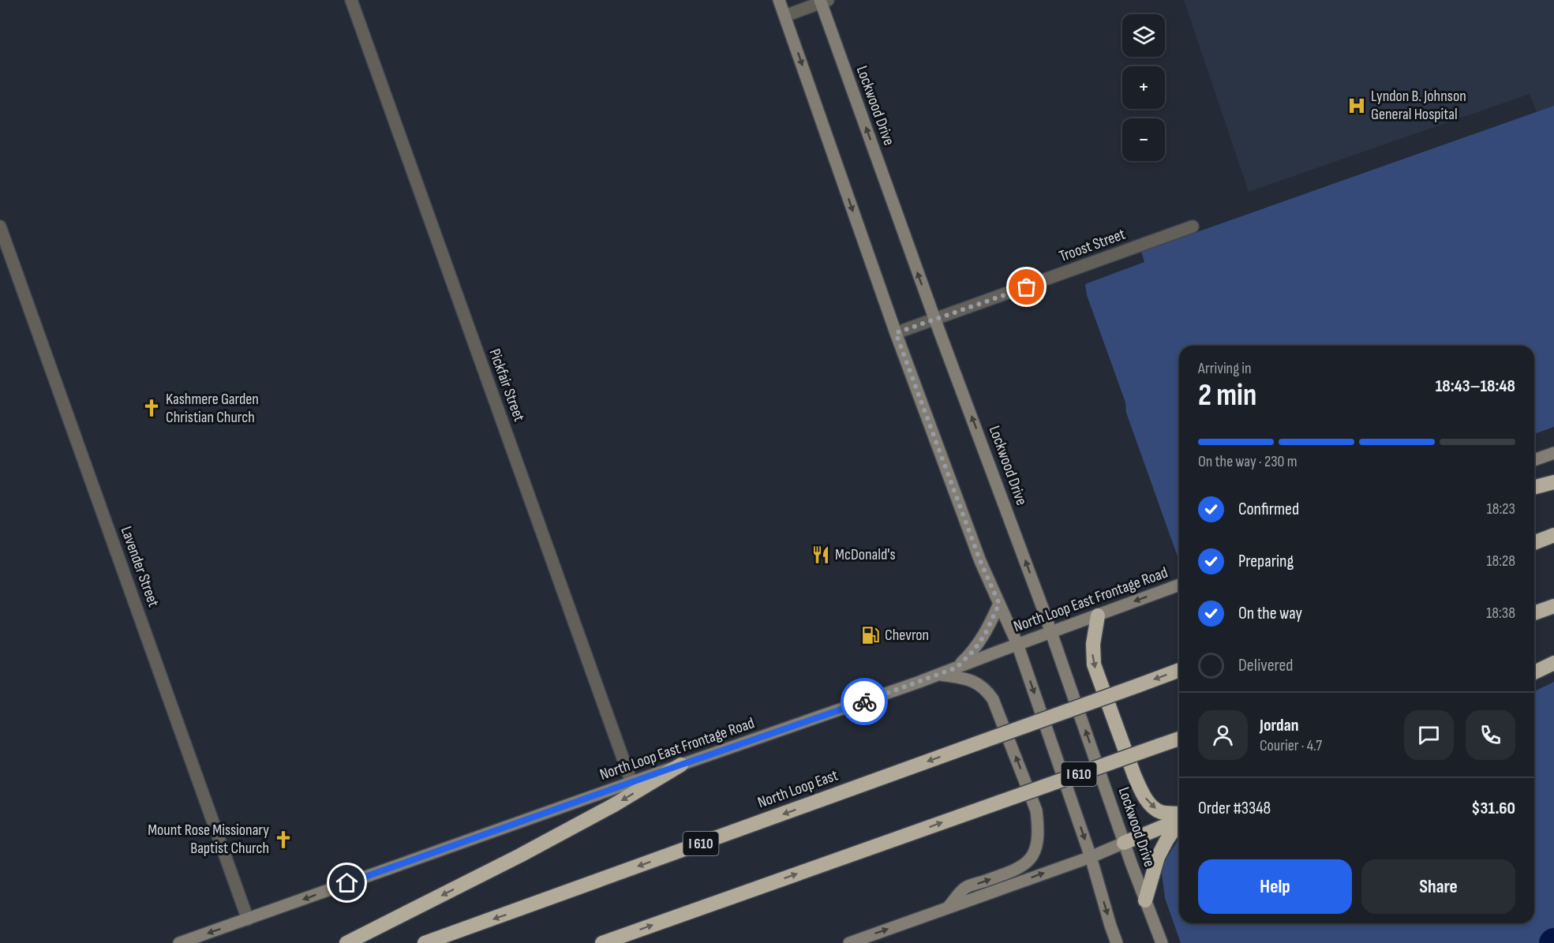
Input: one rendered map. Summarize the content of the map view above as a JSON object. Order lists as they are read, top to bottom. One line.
{"streets":{"highway":["I 610","North Loop East"],"main road":["Lockwood Drive","North Loop East Frontage Road"],"street":["Troost Street","Pickfair Street","Lavender Street"]},"crossings":[["Lockwood Drive","Troost Street"],["Lockwood Drive","North Loop East Frontage Road"],["Pickfair Street","North Loop East Frontage Road"],["Lavender Street","North Loop East Frontage Road"]],"one_way":["North Loop East Frontage Road"],"places":{"hospital":["Lyndon B. Johnson General Hospital"],"church":["Kashmere Garden Christian Church","Mount Rose Missionary Baptist Church"],"restaurant":["McDonald's"],"fuel station":["Chevron"]},"page":{"map_buttons":["+","−"],"heading":["2 min","Arriving in","18:43–18:48"],"panel":["Jordan","Courier · 4.7","Order #3348","$31.60"],"bar":"On the way · 230 m","list":[["Confirmed","18:23"],["Preparing","18:28"],["On the way","18:38"],"Delivered"],"buttons":["Help","Share"]}}
